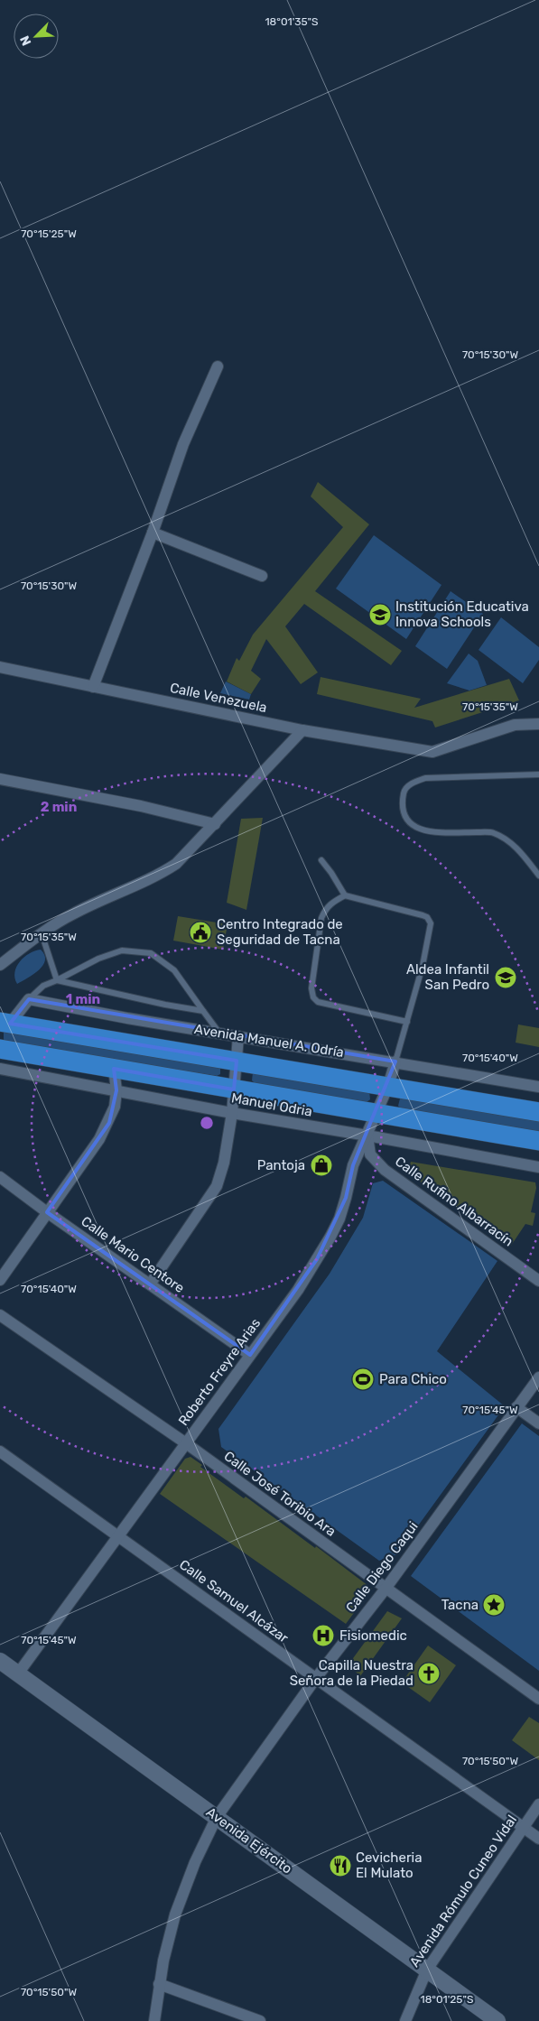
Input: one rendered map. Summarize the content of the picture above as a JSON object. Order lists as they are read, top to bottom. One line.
{"streets":{"highway":["Avenida Manuel A. Odría"],"main road":["Avenida Ejército"],"street":["Calle Venezuela","Manuel Odria","Calle Rufino Albarracín","Calle Mario Centore","Roberto Freyre Arias","Calle José Toribio Ara","Calle Diego Caqui","Calle Samuel Alcázar","Avenida Rómulo Cuneo Vidal"]},"crossings":[["Avenida Manuel A. Odría","Roberto Freyre Arias"],["Manuel Odria","Calle Rufino Albarracín"],["Manuel Odria","Roberto Freyre Arias"],["Calle Rufino Albarracín","Roberto Freyre Arias"],["Calle Mario Centore","Roberto Freyre Arias"],["Roberto Freyre Arias","Calle José Toribio Ara"],["Roberto Freyre Arias","Calle Samuel Alcázar"],["Roberto Freyre Arias","Avenida Ejército"],["Calle José Toribio Ara","Calle Diego Caqui"],["Calle Diego Caqui","Calle Samuel Alcázar"],["Calle Diego Caqui","Avenida Ejército"],["Calle Samuel Alcázar","Avenida Rómulo Cuneo Vidal"],["Avenida Ejército","Avenida Rómulo Cuneo Vidal"]],"places":{"school or university":["Institución Educativa Innova Schools","Aldea Infantil San Pedro"],"public building":["Centro Integrado de Seguridad de Tacna"],"shop":["Pantoja"],"sports":["Para Chico"],"place":["Tacna"],"hospital":["Fisiomedic"],"church":["Capilla Nuestra Señora de la Piedad"],"restaurant":["Cevicheria El Mulato"]},"north":"bottom left","coordinates":["18°01'35\"S","70°15'25\"W","70°15'30\"W","70°15'35\"W","70°15'40\"W","70°15'45\"W","70°15'50\"W","18°01'25\"S"],"rings":["2 min","1 min"]}
